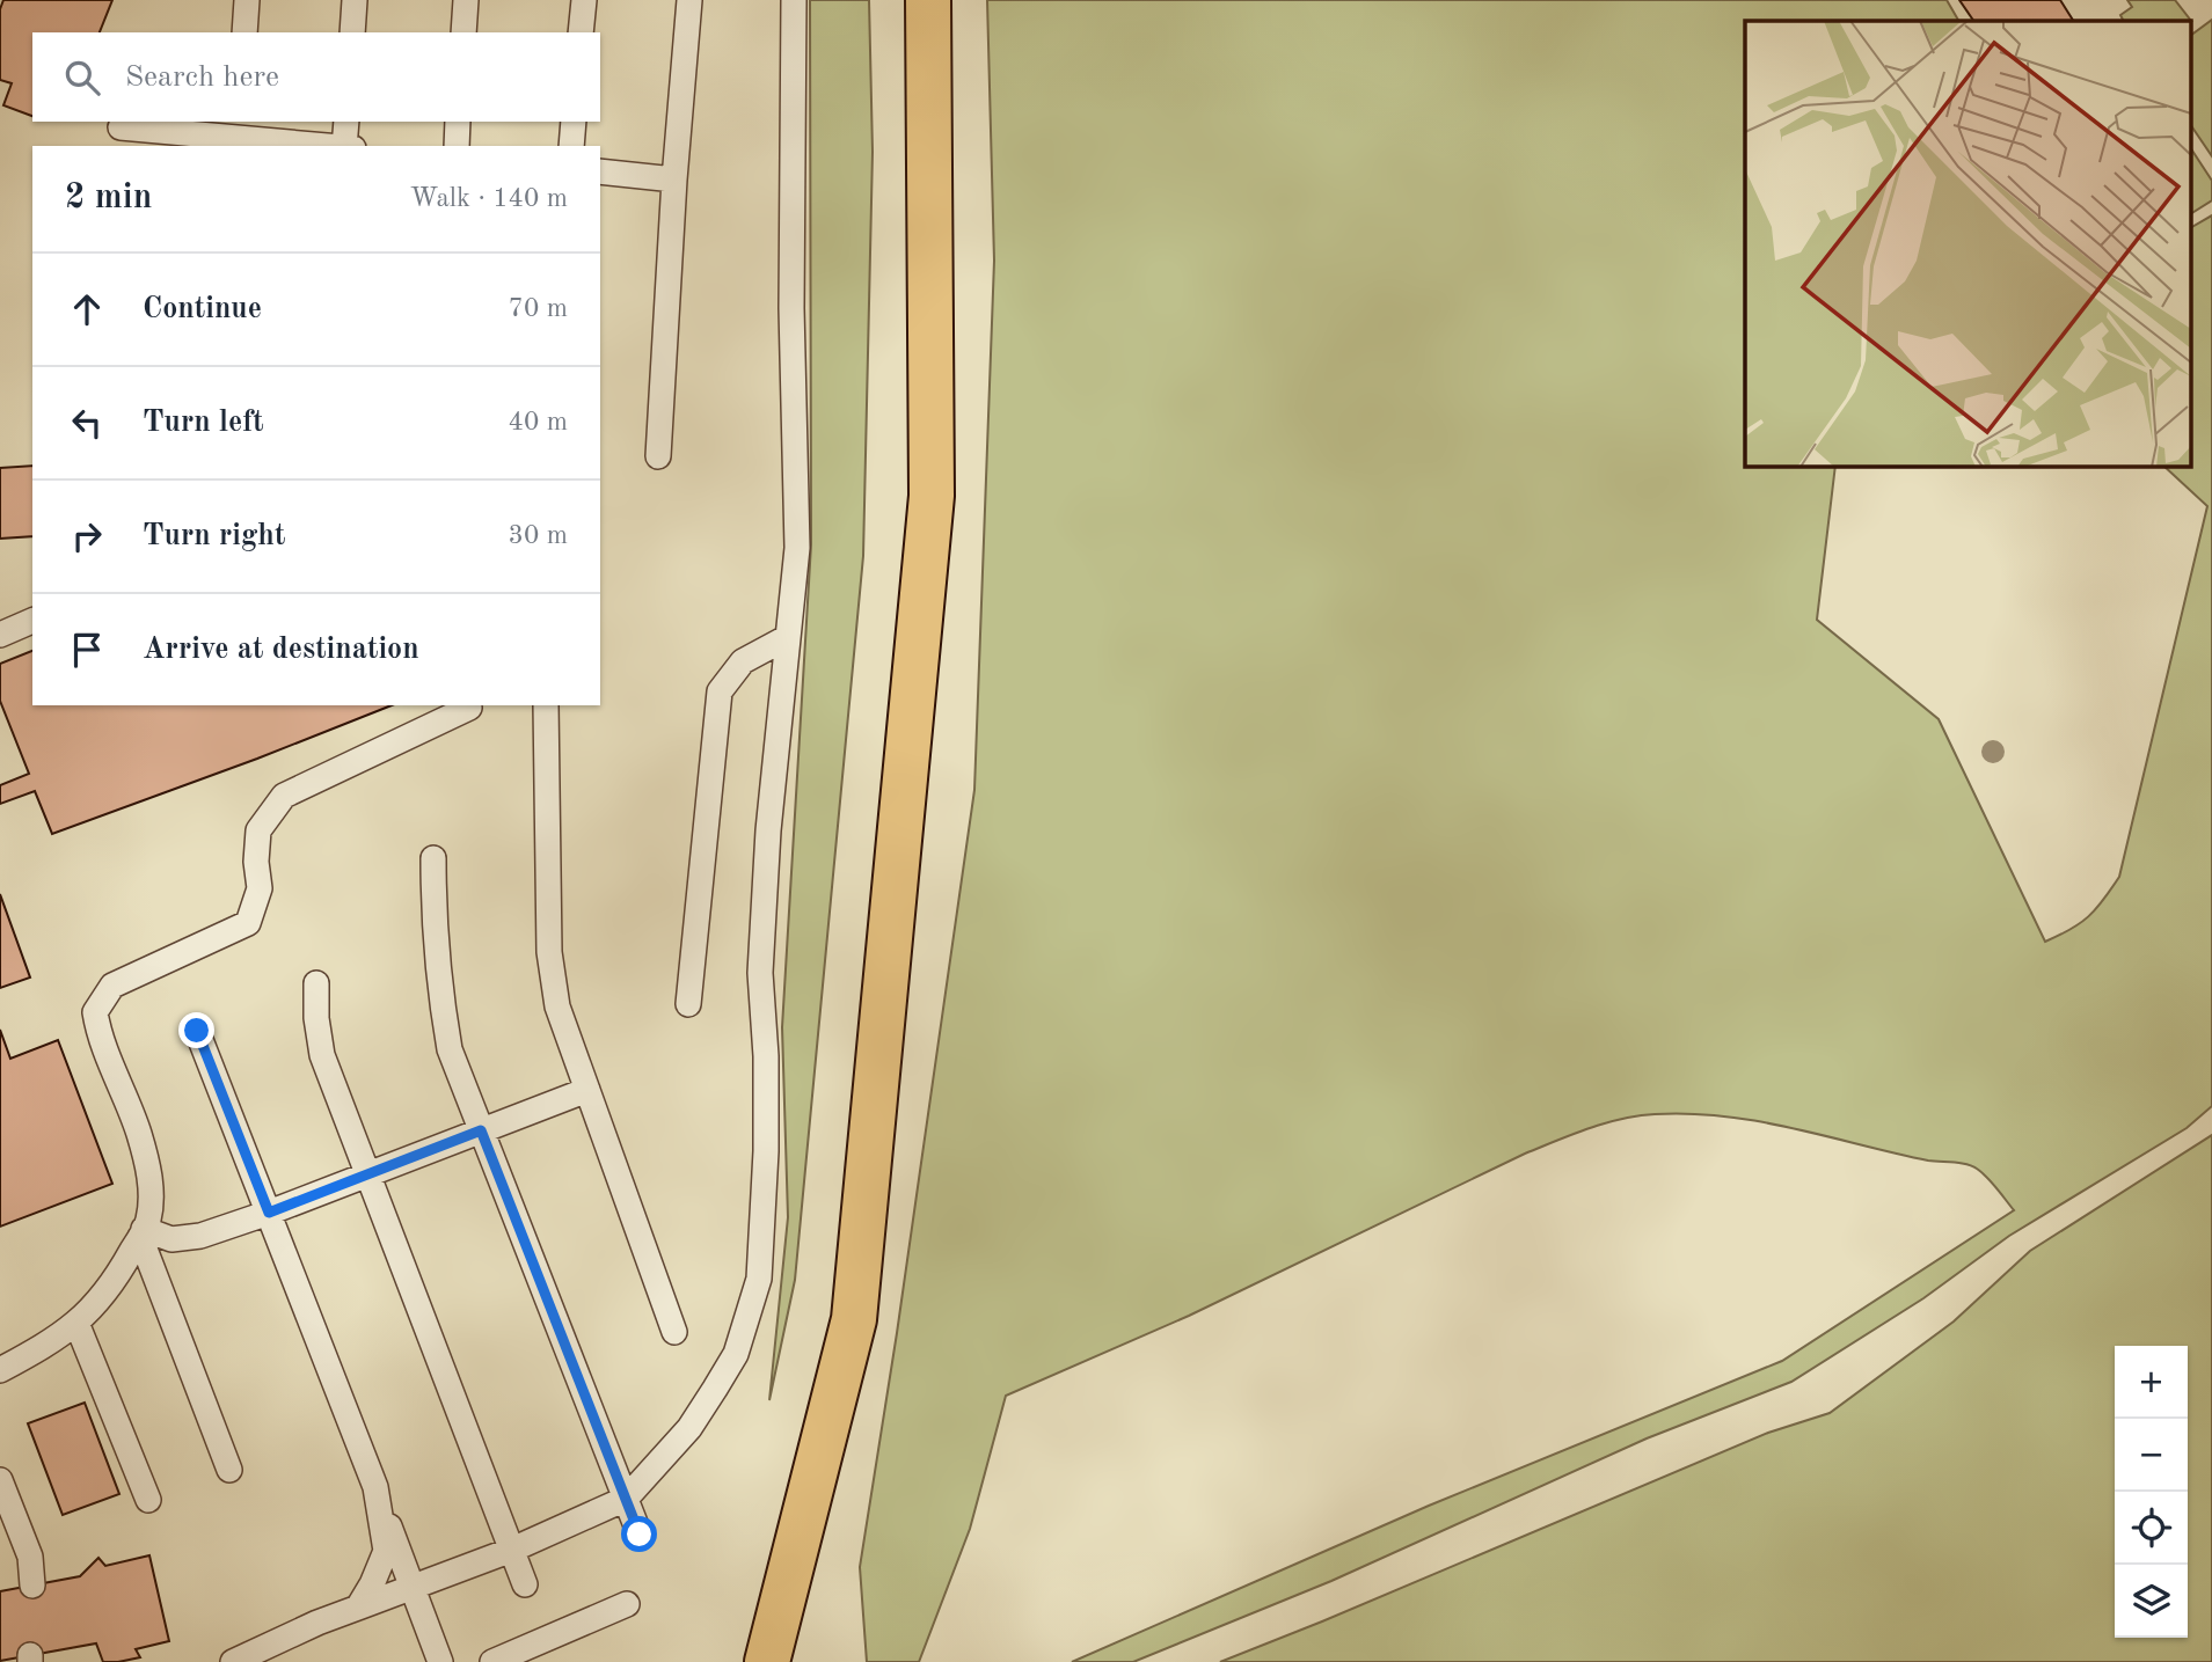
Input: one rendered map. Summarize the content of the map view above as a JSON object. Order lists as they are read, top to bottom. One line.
{"page":{"search":"Search here","heading":["2 min","Walk · 140 m"],"list":[["Continue","70 m"],["Turn left","40 m"],["Turn right","30 m"],"Arrive at destination"],"map_buttons":["+","−"]}}
